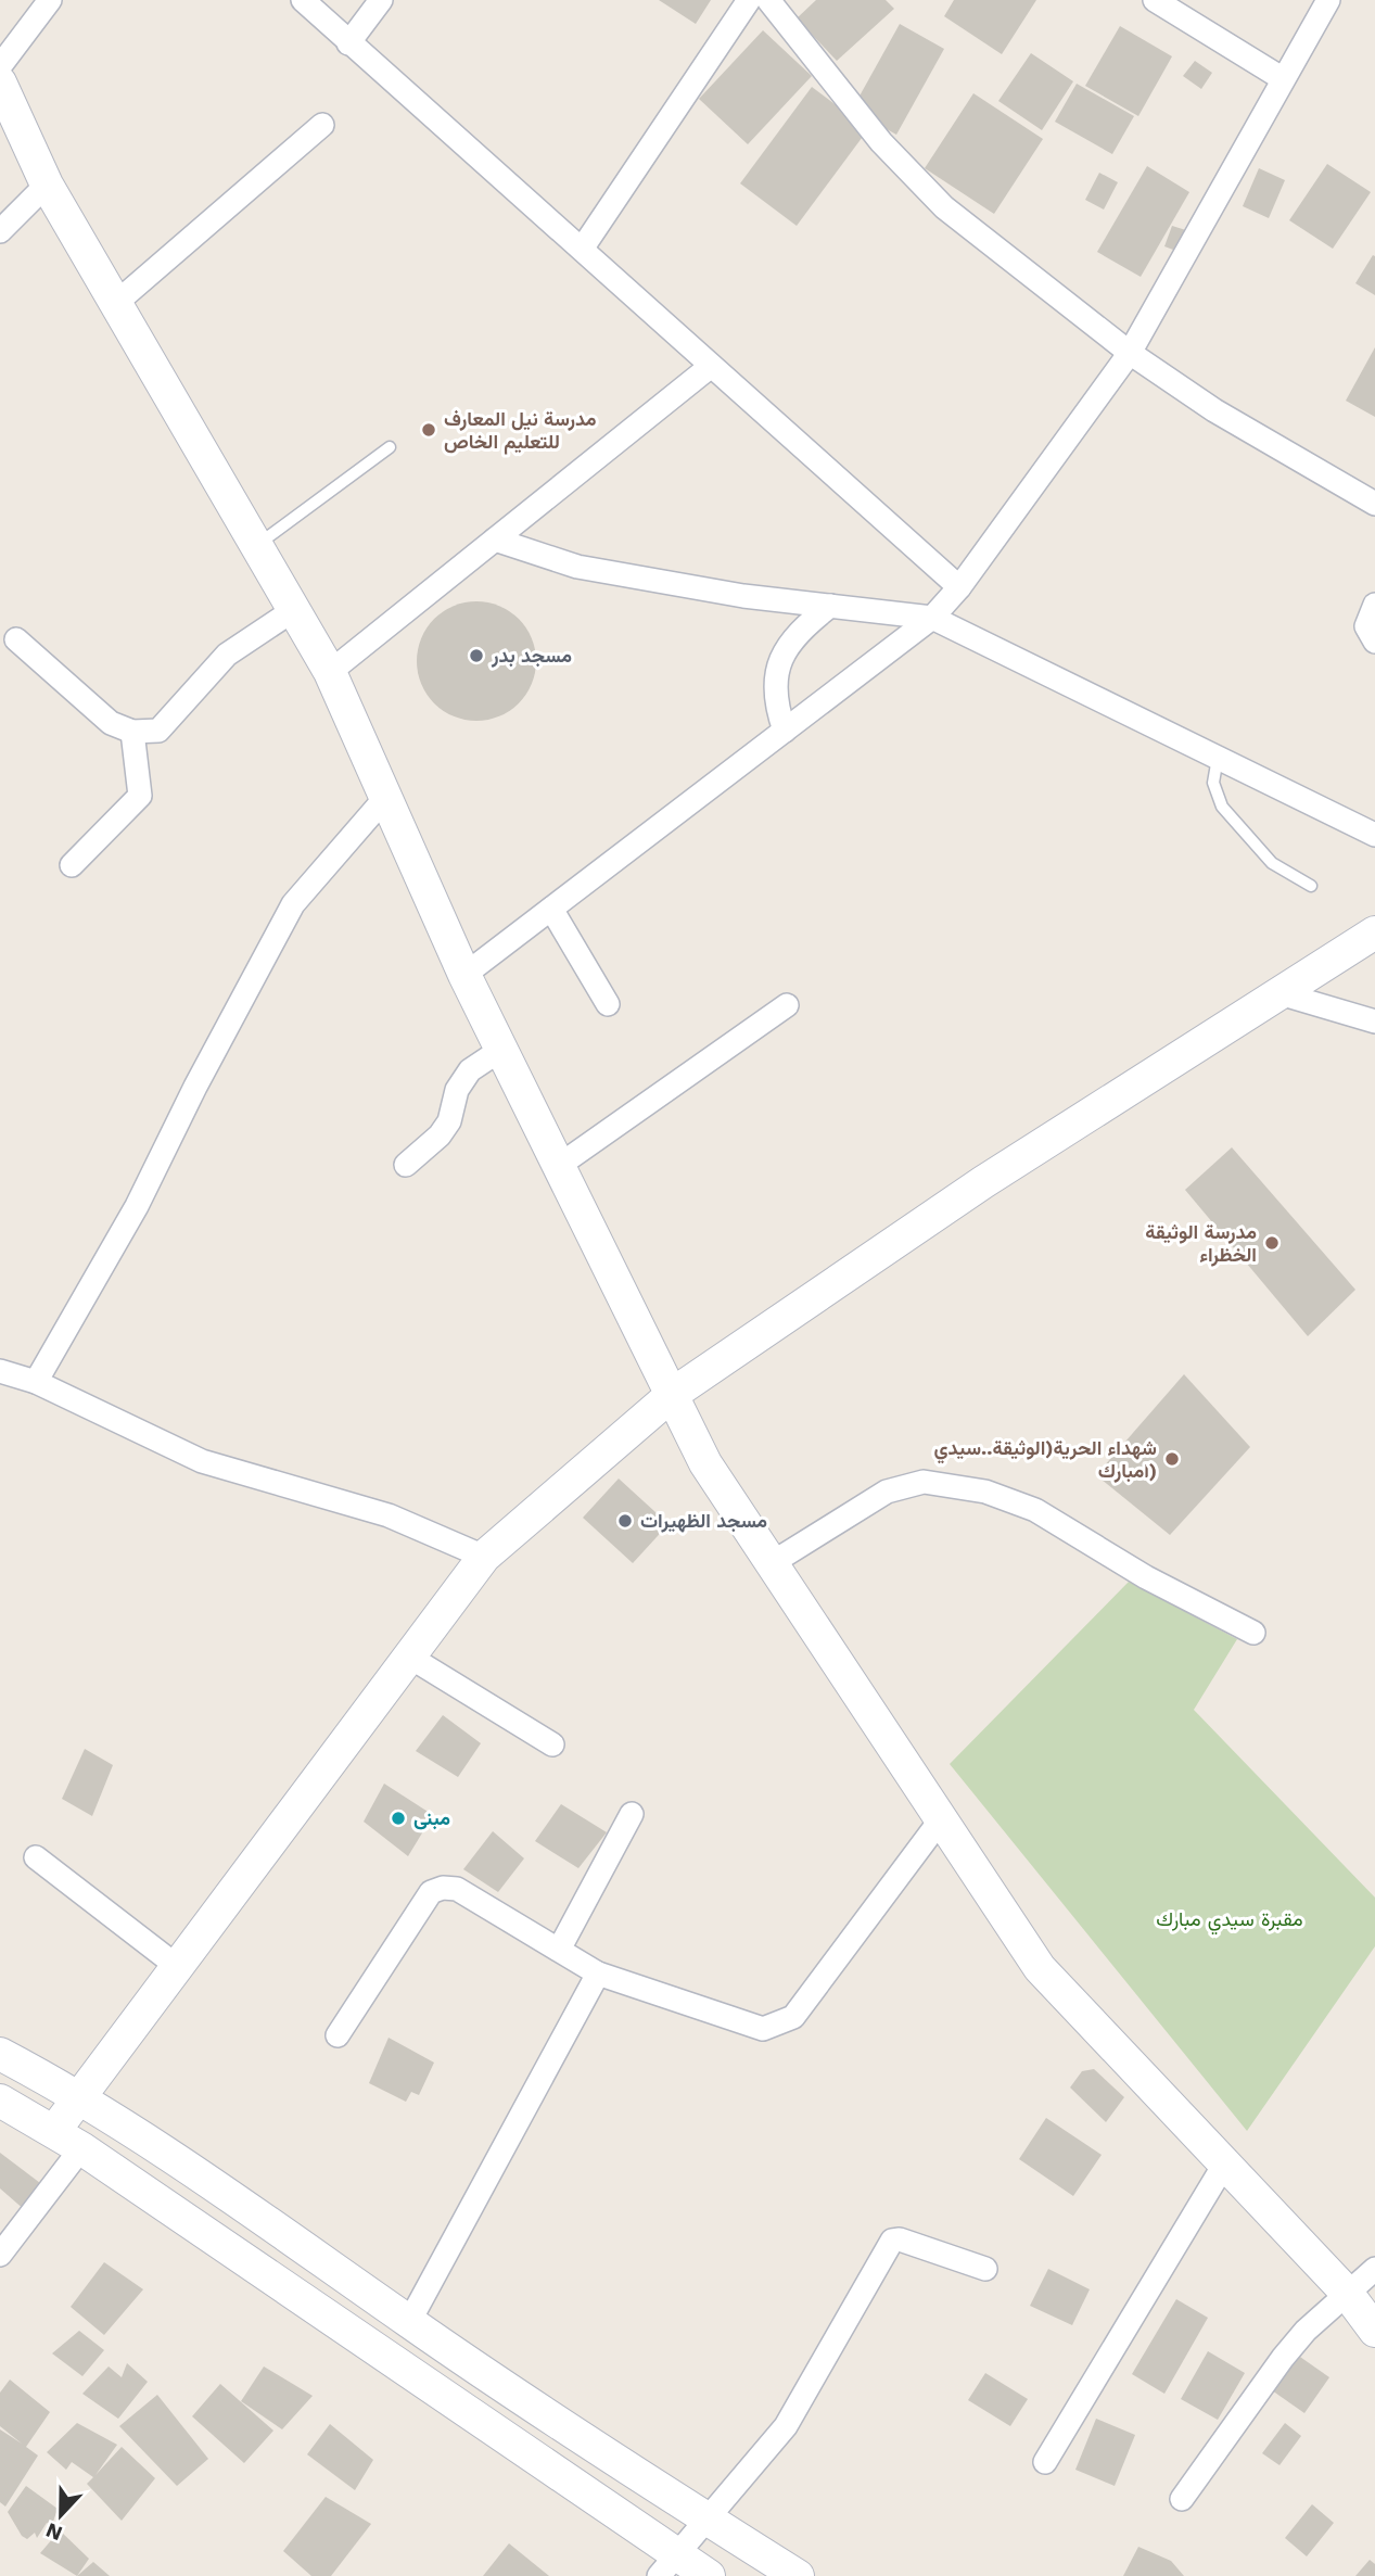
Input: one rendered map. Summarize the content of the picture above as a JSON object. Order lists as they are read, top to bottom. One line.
{"parks":["مقبرة سيدي مبارك"],"places":["مدرسة نيل المعارف للتعليم الخاص","مسجد بدر","مدرسة الوثيقة الخظراء","شهداء الحرية(الوثيقة..سيدي امبارك)","مسجد الظهيرات","مبنى"],"north":"bottom"}
